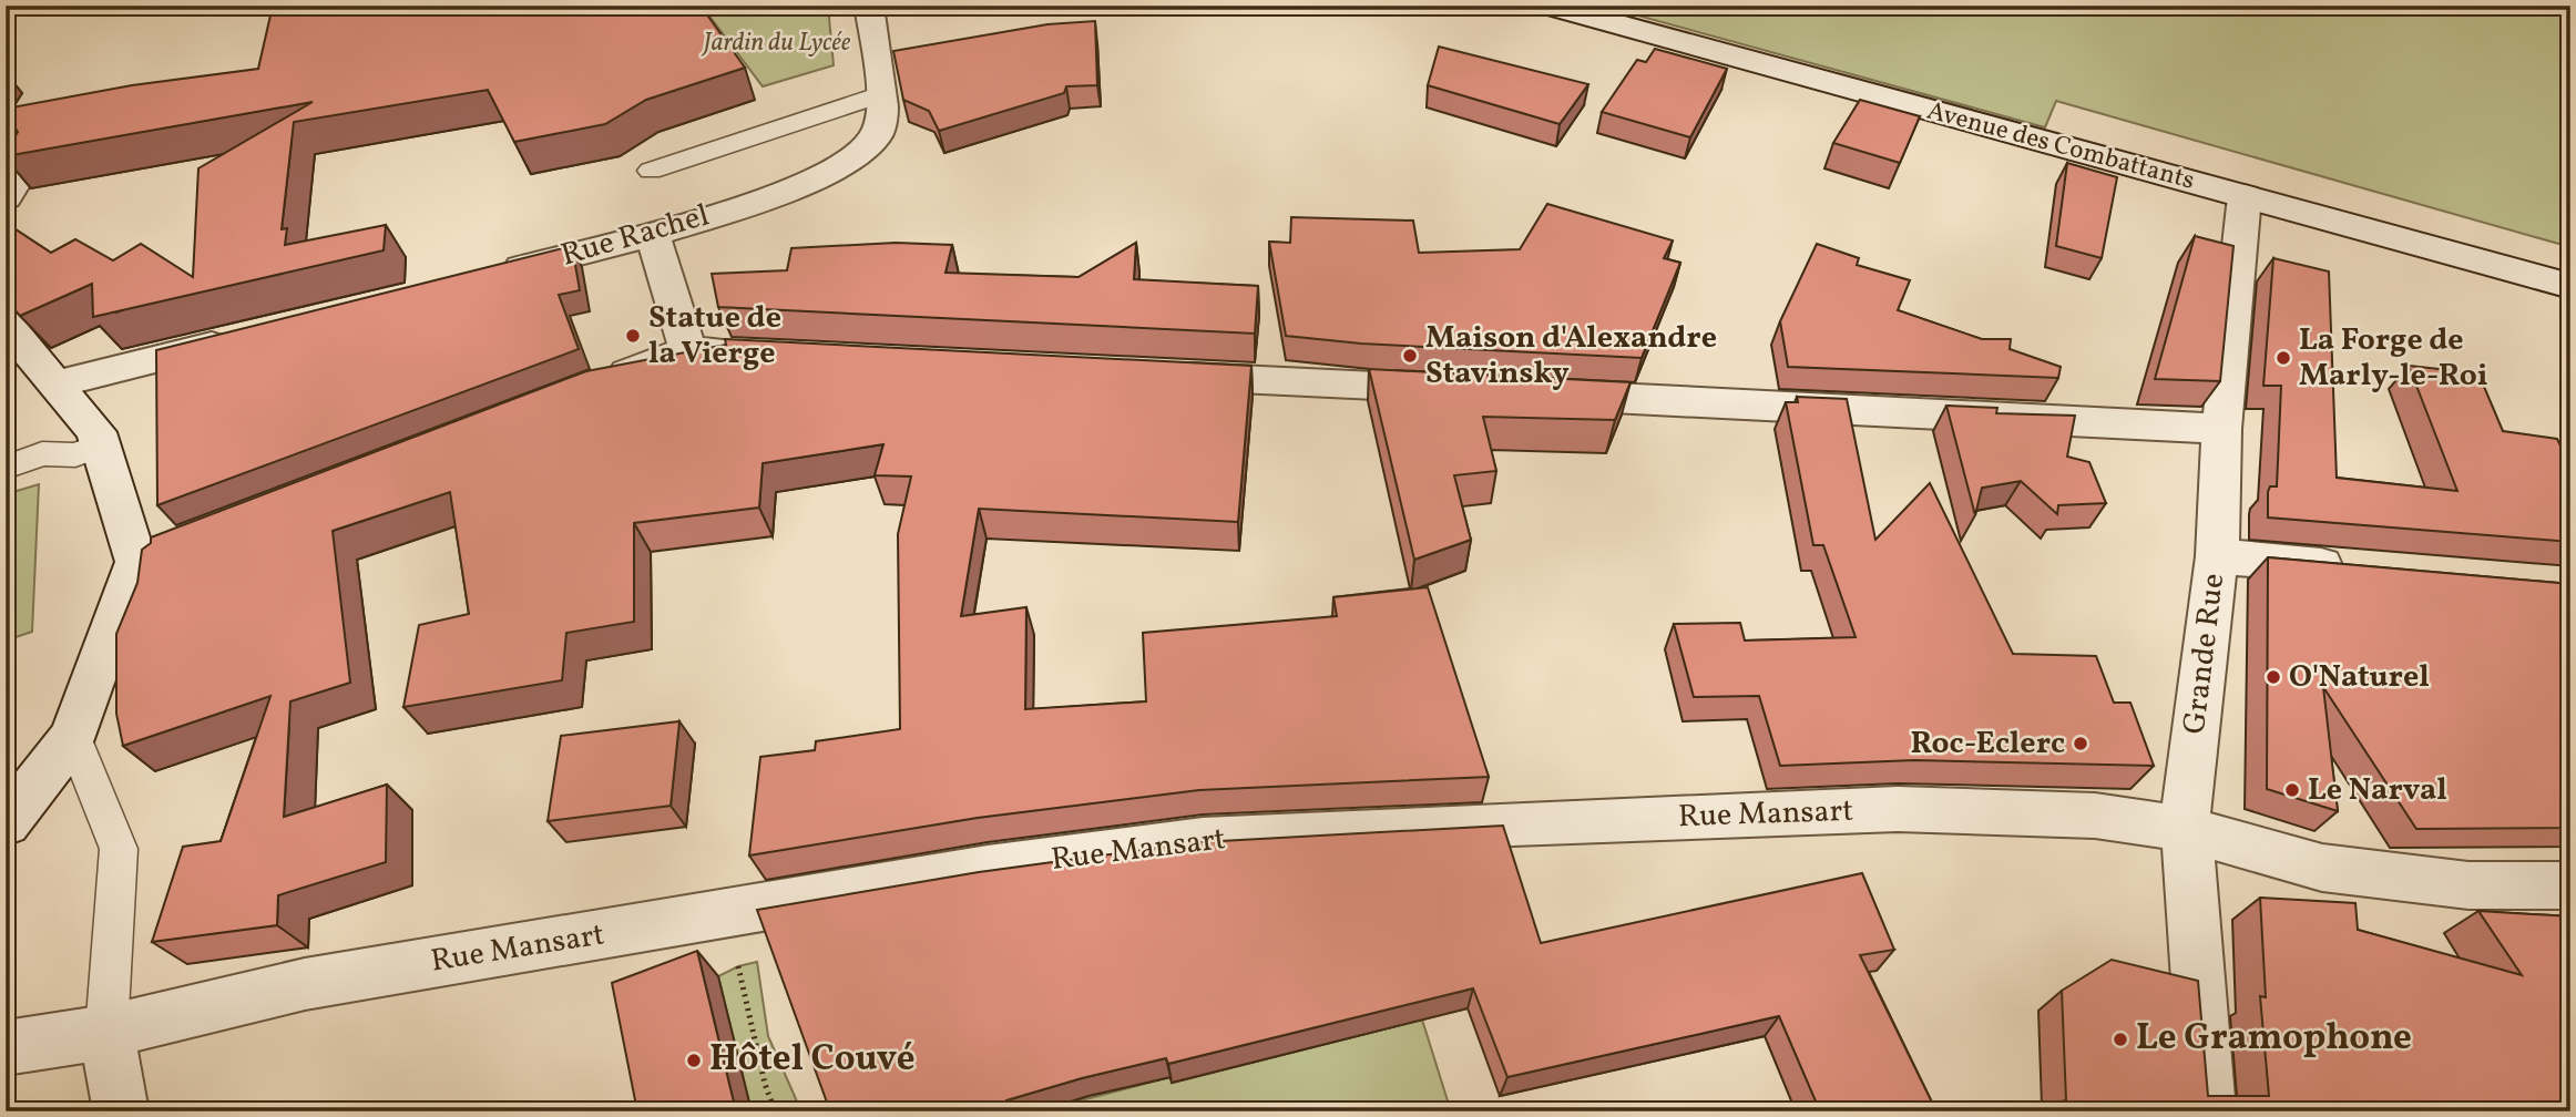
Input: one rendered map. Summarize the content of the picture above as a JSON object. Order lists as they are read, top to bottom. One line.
{"streets":{"street":["Avenue des Combattants","Rue Rachel","Grande Rue","Rue Mansart"]},"crossings":[["Avenue des Combattants","Grande Rue"],["Grande Rue","Rue Mansart"]],"parks":["Jardin du Lycée"],"places":["Statue de la Vierge","Maison d'Alexandre Stavinsky","La Forge de Marly-le-Roi","O'Naturel","Roc-Eclerc","Le Narval","Le Gramophone","Hôtel Couvé"]}
